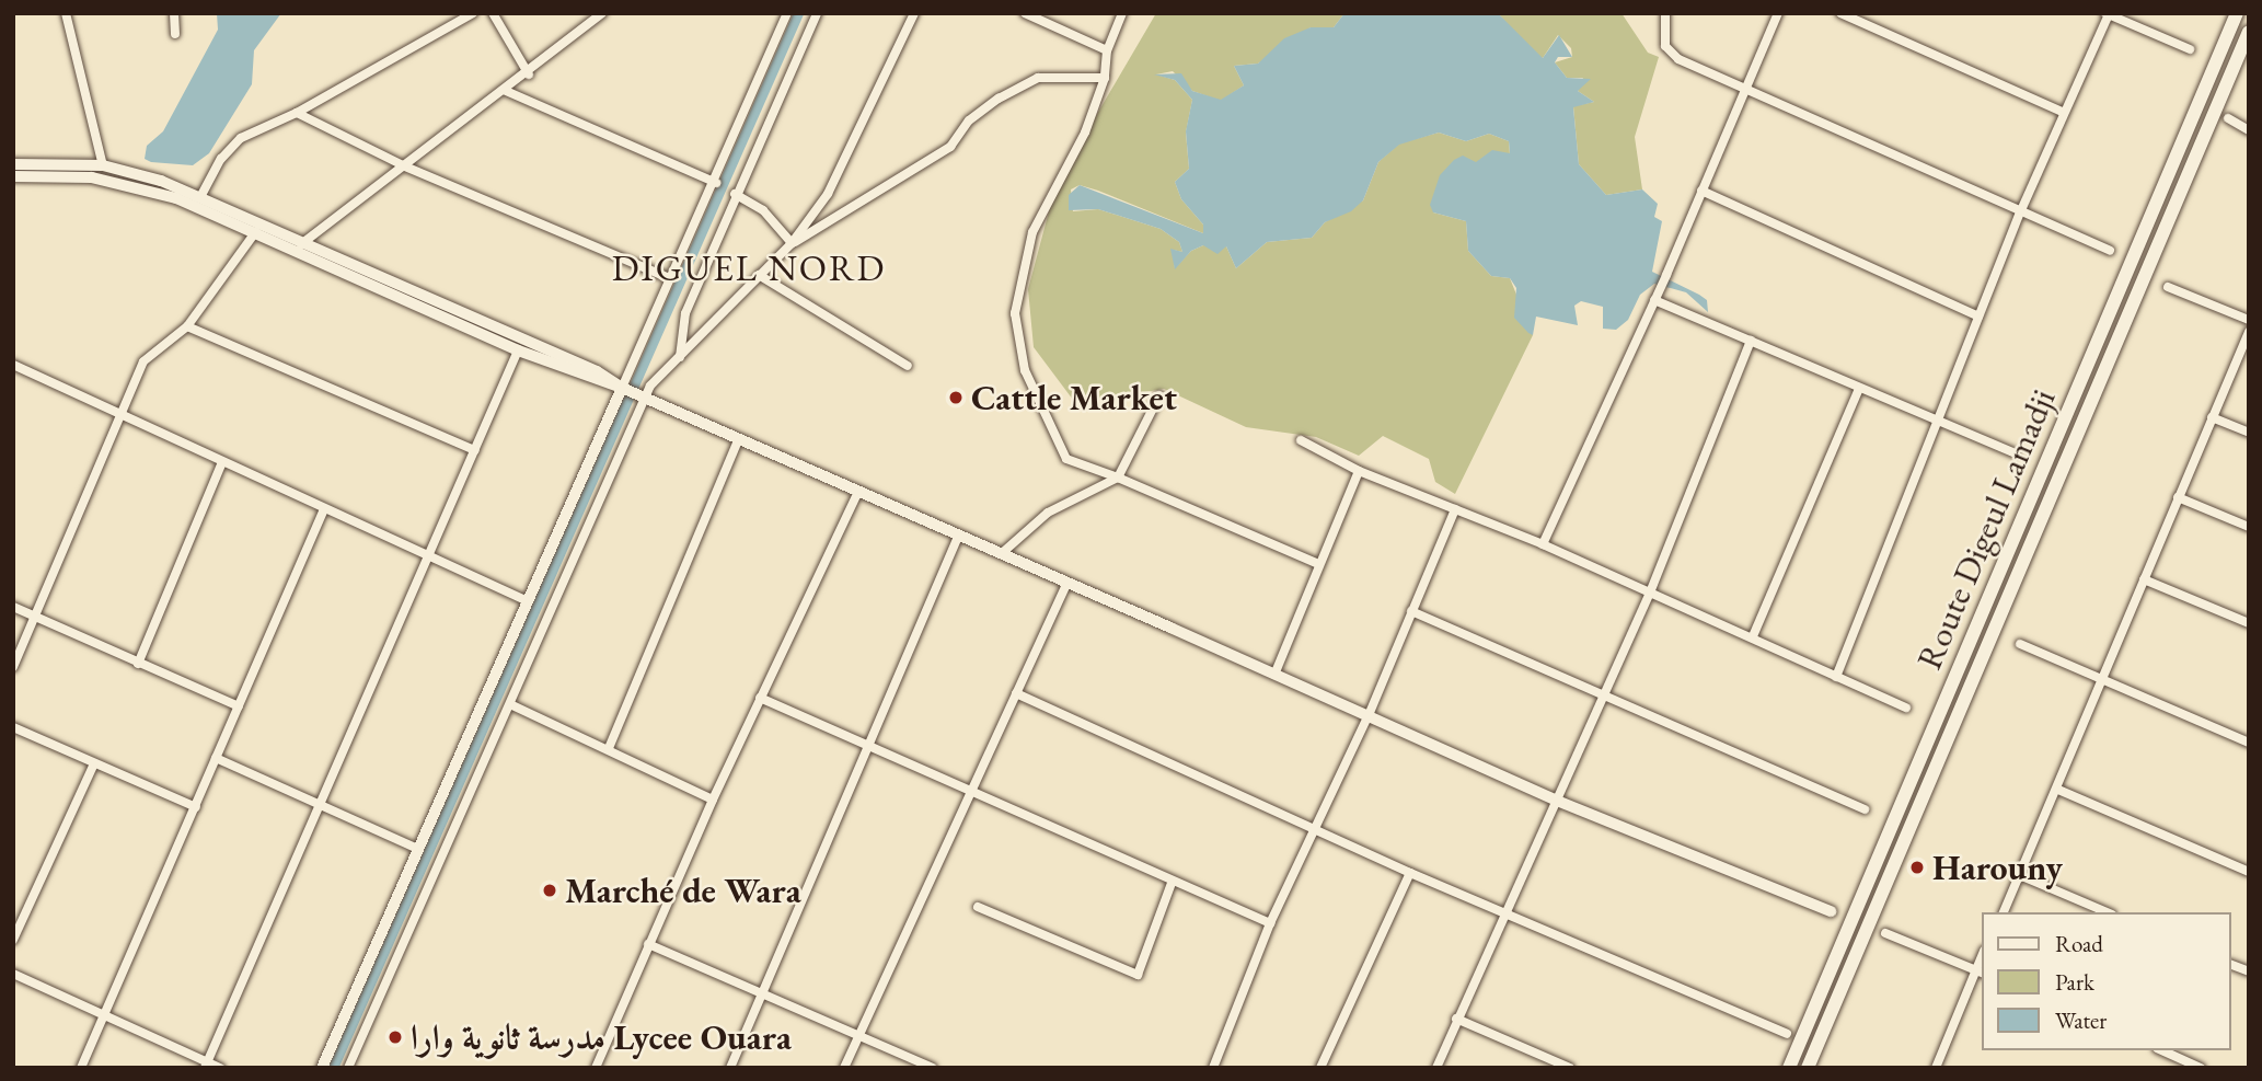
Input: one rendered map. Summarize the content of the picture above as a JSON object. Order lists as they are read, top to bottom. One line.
{"streets":{"main road":["Route Digeul Lamadji"]},"districts":["DIGUEL NORD"],"places":["Cattle Market","Harouny","Marché de Wara","مدرسة ثانوية وارا Lycee Ouara"],"legend":["Road","Park","Water"]}
